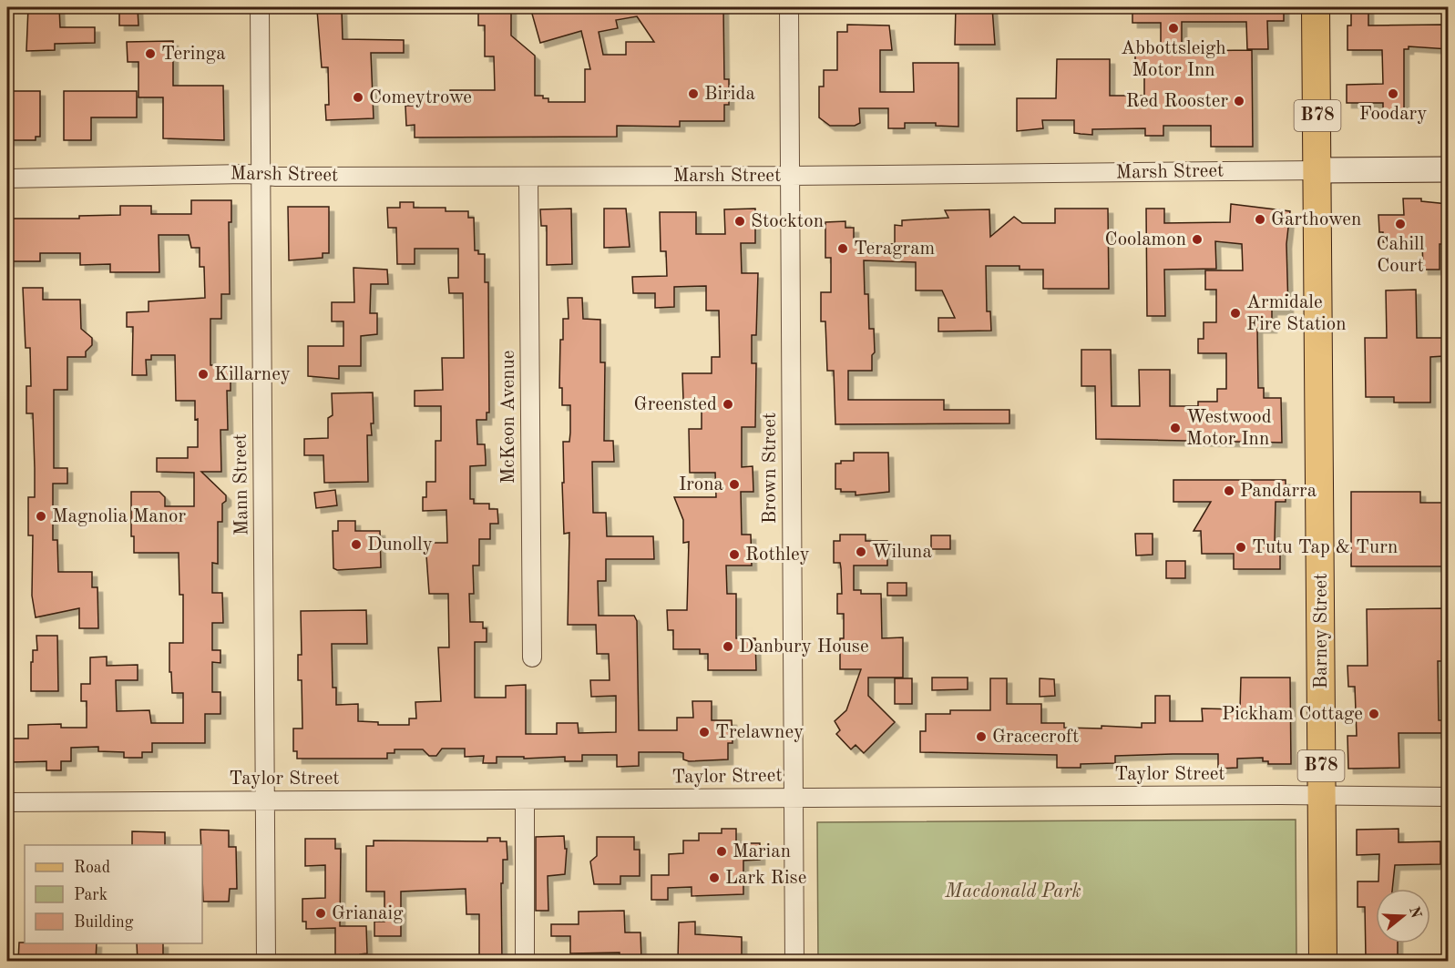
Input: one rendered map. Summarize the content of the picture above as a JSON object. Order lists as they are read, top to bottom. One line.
{"streets":{"main road":["B78","Marsh Street","Barney Street"],"street":["McKeon Avenue","Brown Street","Mann Street","Taylor Street"]},"crossings":[["Marsh Street","McKeon Avenue"],["Marsh Street","Brown Street"],["Marsh Street","Mann Street"],["Marsh Street","Barney Street"],["Brown Street","Taylor Street"],["Mann Street","Taylor Street"],["Barney Street","Taylor Street"]],"parks":["Macdonald Park"],"places":["Abbottsleigh Motor Inn","Teringa","Birida","Foodary","Comeytrowe","Red Rooster","Garthowen","Stockton","Cahill Court","Coolamon","Teragram","Armidale Fire Station","Killarney","Greensted","Westwood Motor Inn","Irona","Pandarra","Magnolia Manor","Dunolly","Tutu Tap & Turn","Wiluna","Rothley","Danbury House","Pickham Cottage","Trelawney","Gracecroft","Marian","Lark Rise","Grianaig"],"legend":["Road","Park","Building"],"north":"right"}
